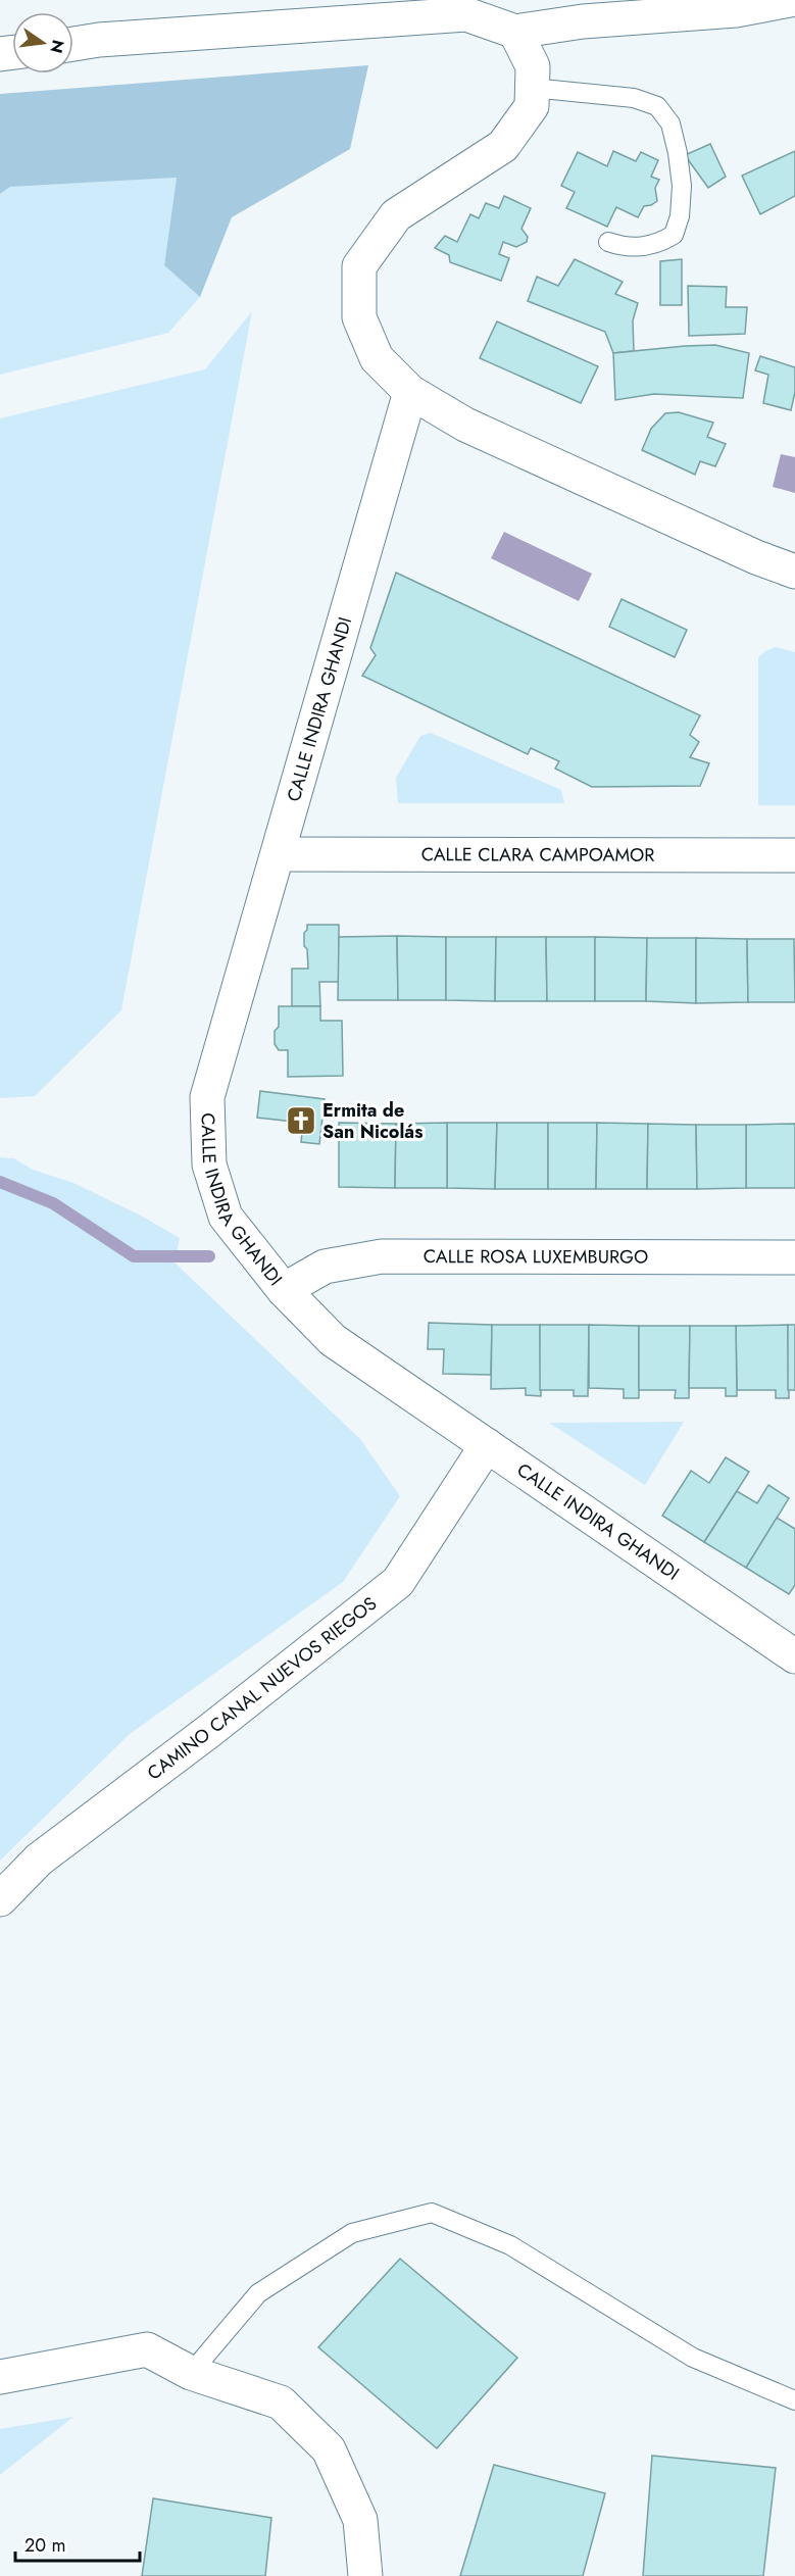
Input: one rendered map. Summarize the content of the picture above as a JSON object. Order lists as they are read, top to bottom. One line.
{"streets":{"street":["CALLE INDIRA GHANDI","CALLE CLARA CAMPOAMOR","CALLE ROSA LUXEMBURGO","CAMINO CANAL NUEVOS RIEGOS"]},"crossings":[["CALLE INDIRA GHANDI","CALLE CLARA CAMPOAMOR"],["CALLE INDIRA GHANDI","CALLE ROSA LUXEMBURGO"],["CALLE INDIRA GHANDI","CAMINO CANAL NUEVOS RIEGOS"]],"places":{"church":["Ermita de San Nicolás"]},"scale_bar":"20 m","north":"right"}
